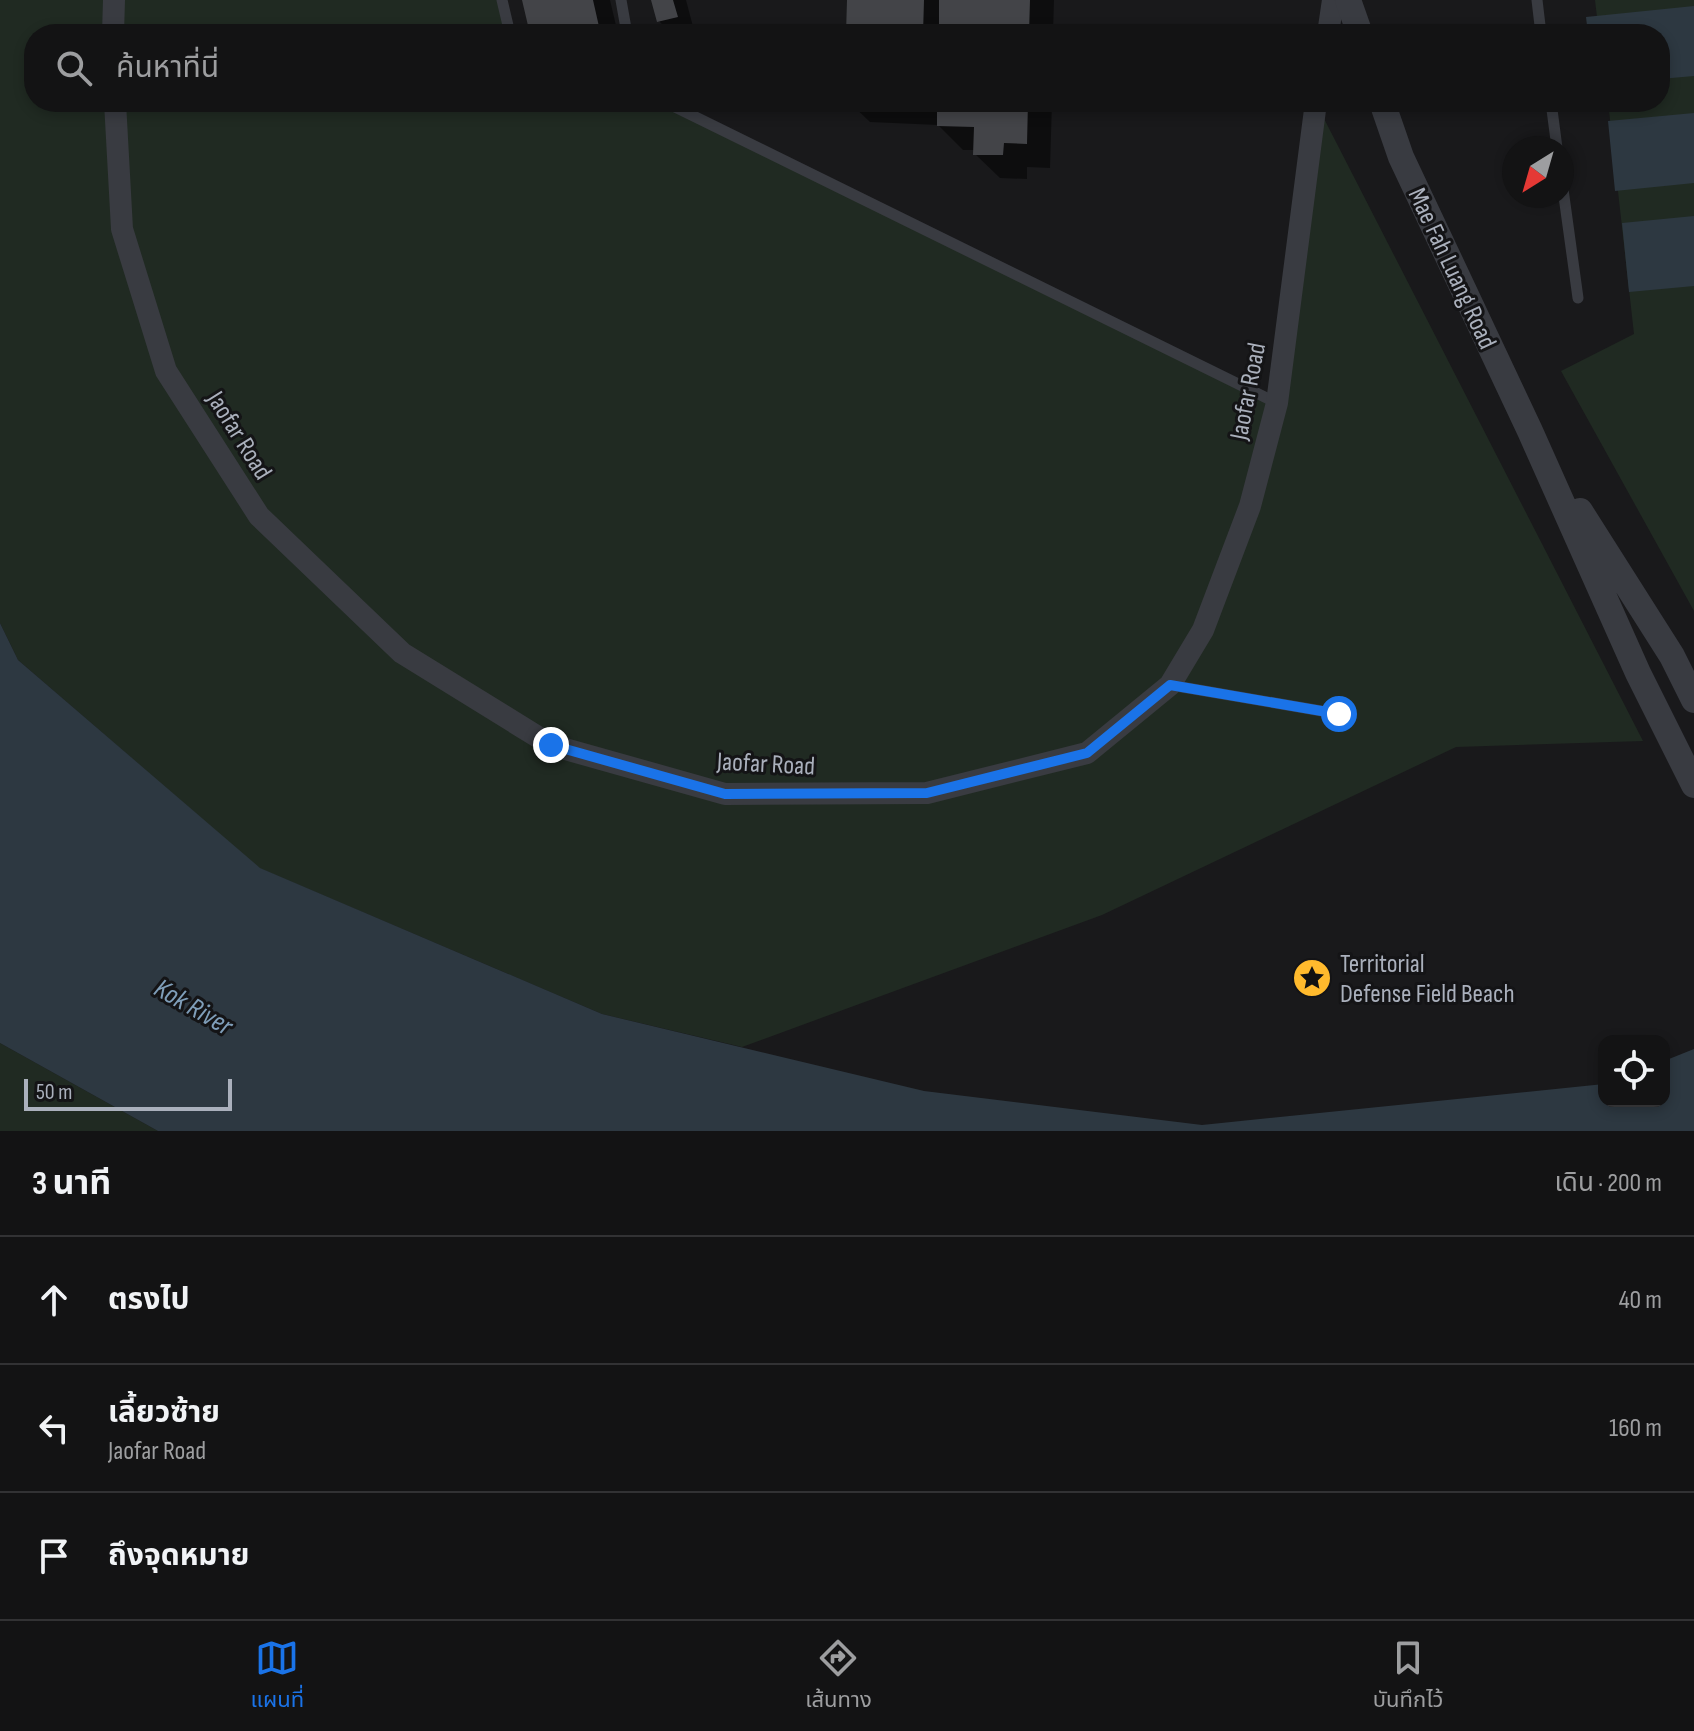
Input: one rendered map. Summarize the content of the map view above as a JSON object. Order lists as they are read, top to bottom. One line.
{"streets":{"street":["Mae Fah Luang Road","Jaofar Road"]},"water":["Kok River"],"places":{"place":["Territorial Defense Field Beach"]},"scale_bar":"50 m","north":"bottom left","page":{"search":"ค้นหาที่นี่","scale":"50 m","heading":["3 นาที","เดิน · 200 m"],"list":[["ตรงไป","40 m"],["เลี้ยวซ้าย","Jaofar Road","160 m"],"ถึงจุดหมาย"],"nav":["แผนที่","เส้นทาง","บันทึกไว้"]}}
